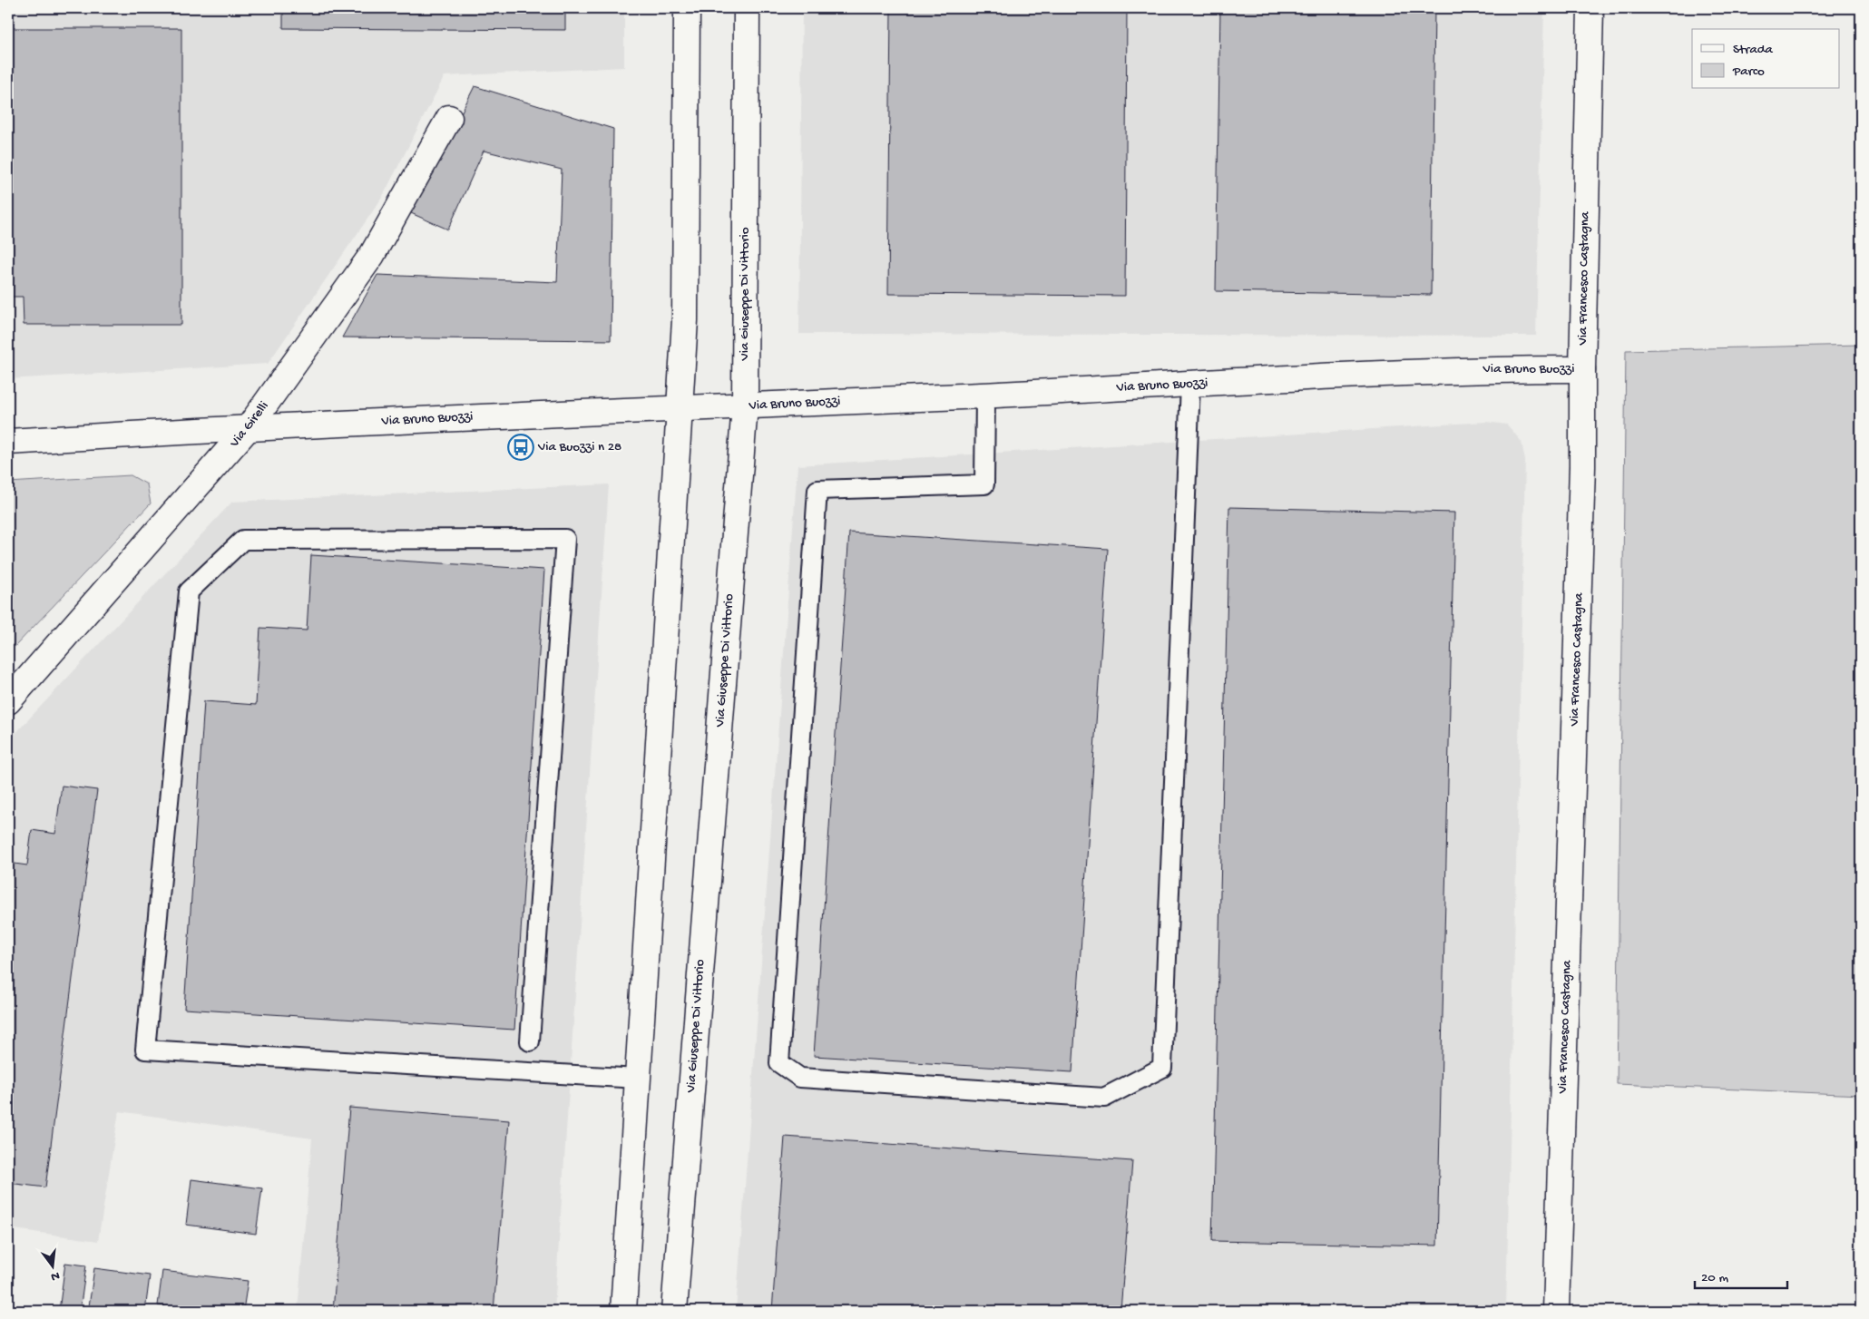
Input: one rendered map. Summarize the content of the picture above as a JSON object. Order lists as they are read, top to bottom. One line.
{"streets":{"street":["Via Francesco Castagna","Via Giuseppe Di Vittorio","Via Bruno Buozzi","Via Girelli"]},"crossings":[["Via Francesco Castagna","Via Bruno Buozzi"],["Via Giuseppe Di Vittorio","Via Bruno Buozzi"],["Via Bruno Buozzi","Via Girelli"]],"places":{"bus stop":["Via Buozzi n 28"]},"legend":["Strada","Parco"],"scale_bar":"20 m","north":"bottom"}
